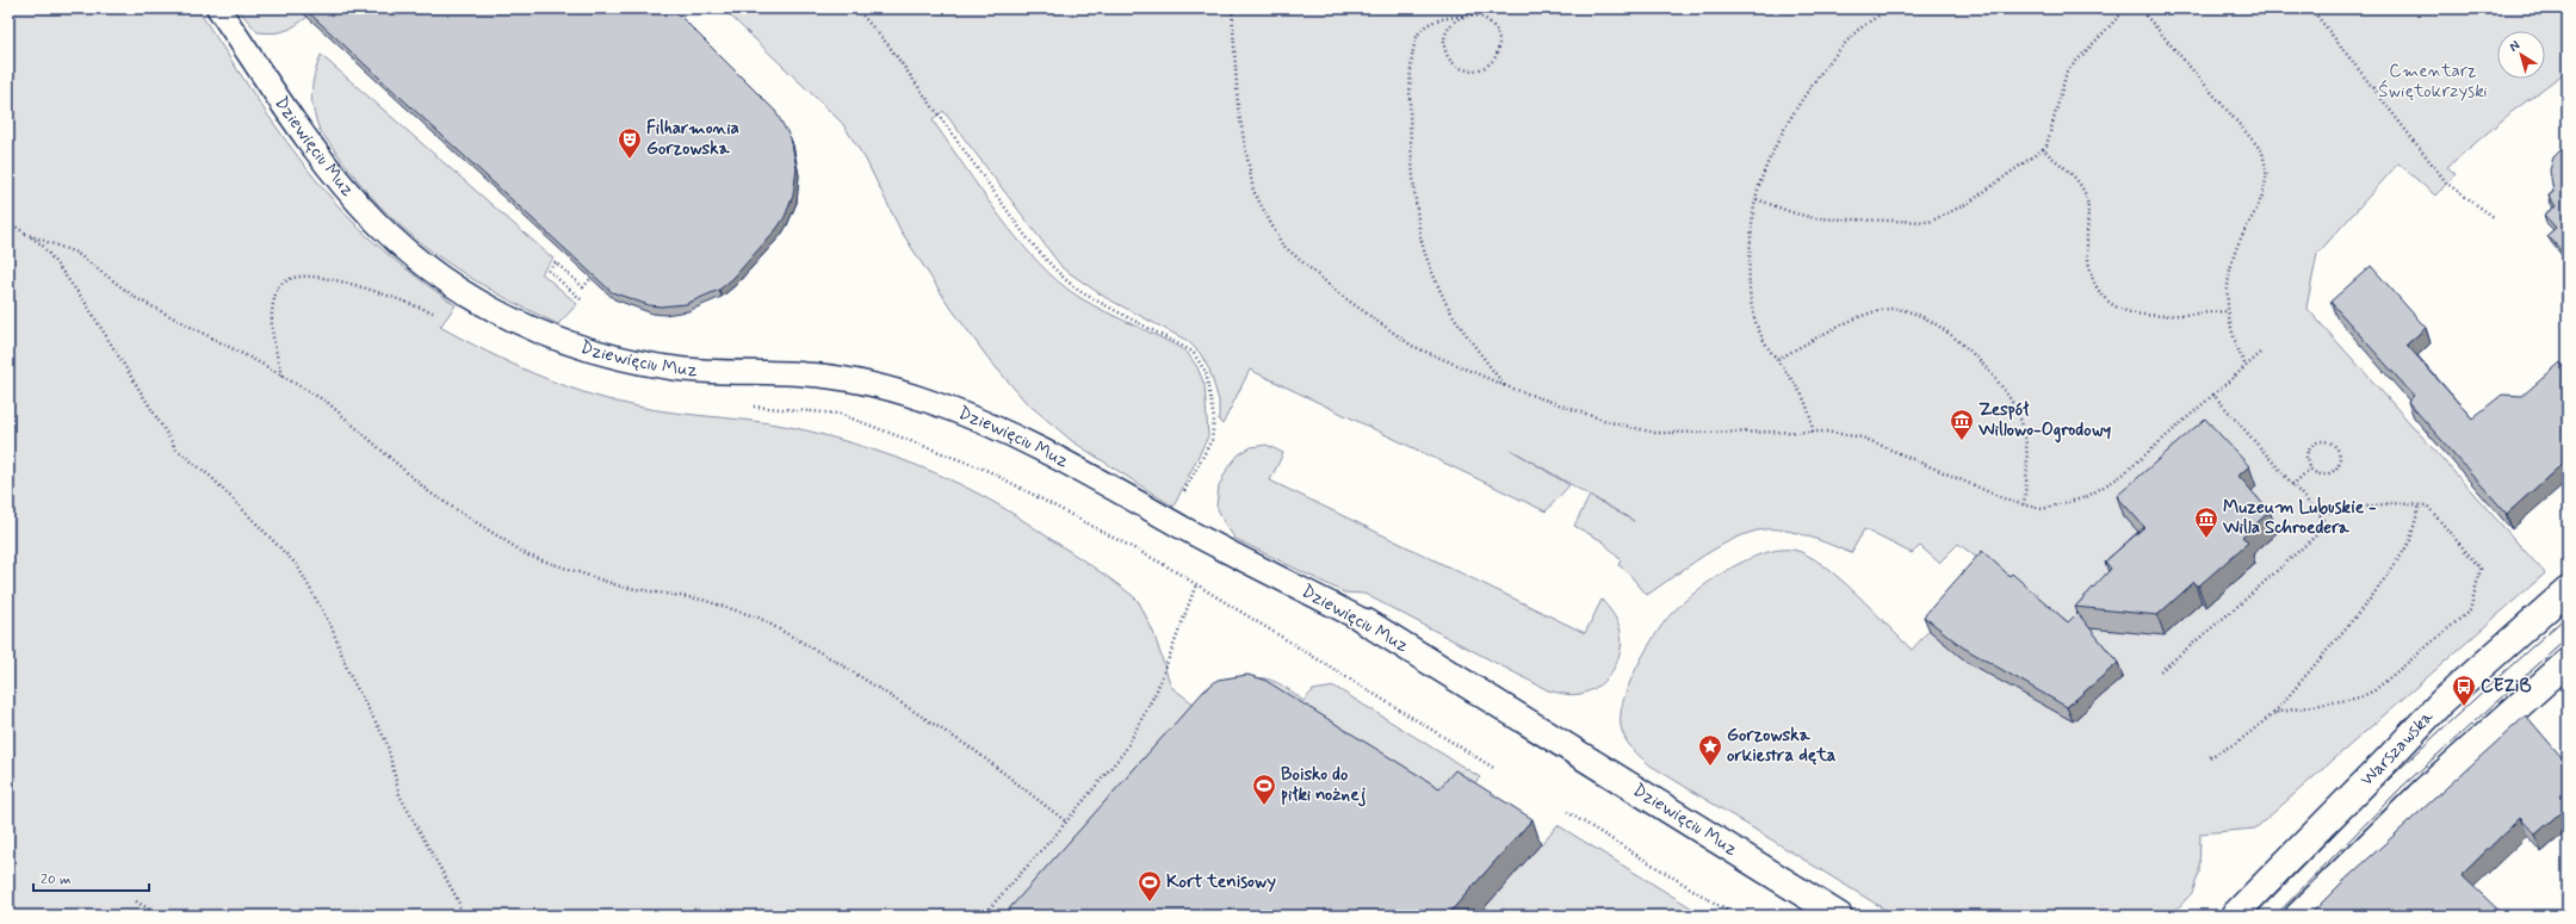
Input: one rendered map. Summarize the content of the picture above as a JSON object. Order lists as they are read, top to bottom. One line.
{"streets":{"main road":["Dziewięciu Muz","Warszawska"]},"parks":["Cmentarz Świętokrzyski"],"places":{"theatre":["Filharmonia Gorzowska"],"museum":["Zespół Willowo-Ogrodowy","Muzeum Lubuskie - Willa Schroedera"],"bus stop":["CEZiB"],"place":["Gorzowska orkiestra dęta"],"sports":["Boisko do piłki nożnej","Kort tenisowy"]},"scale_bar":"20 m","north":"top left"}
